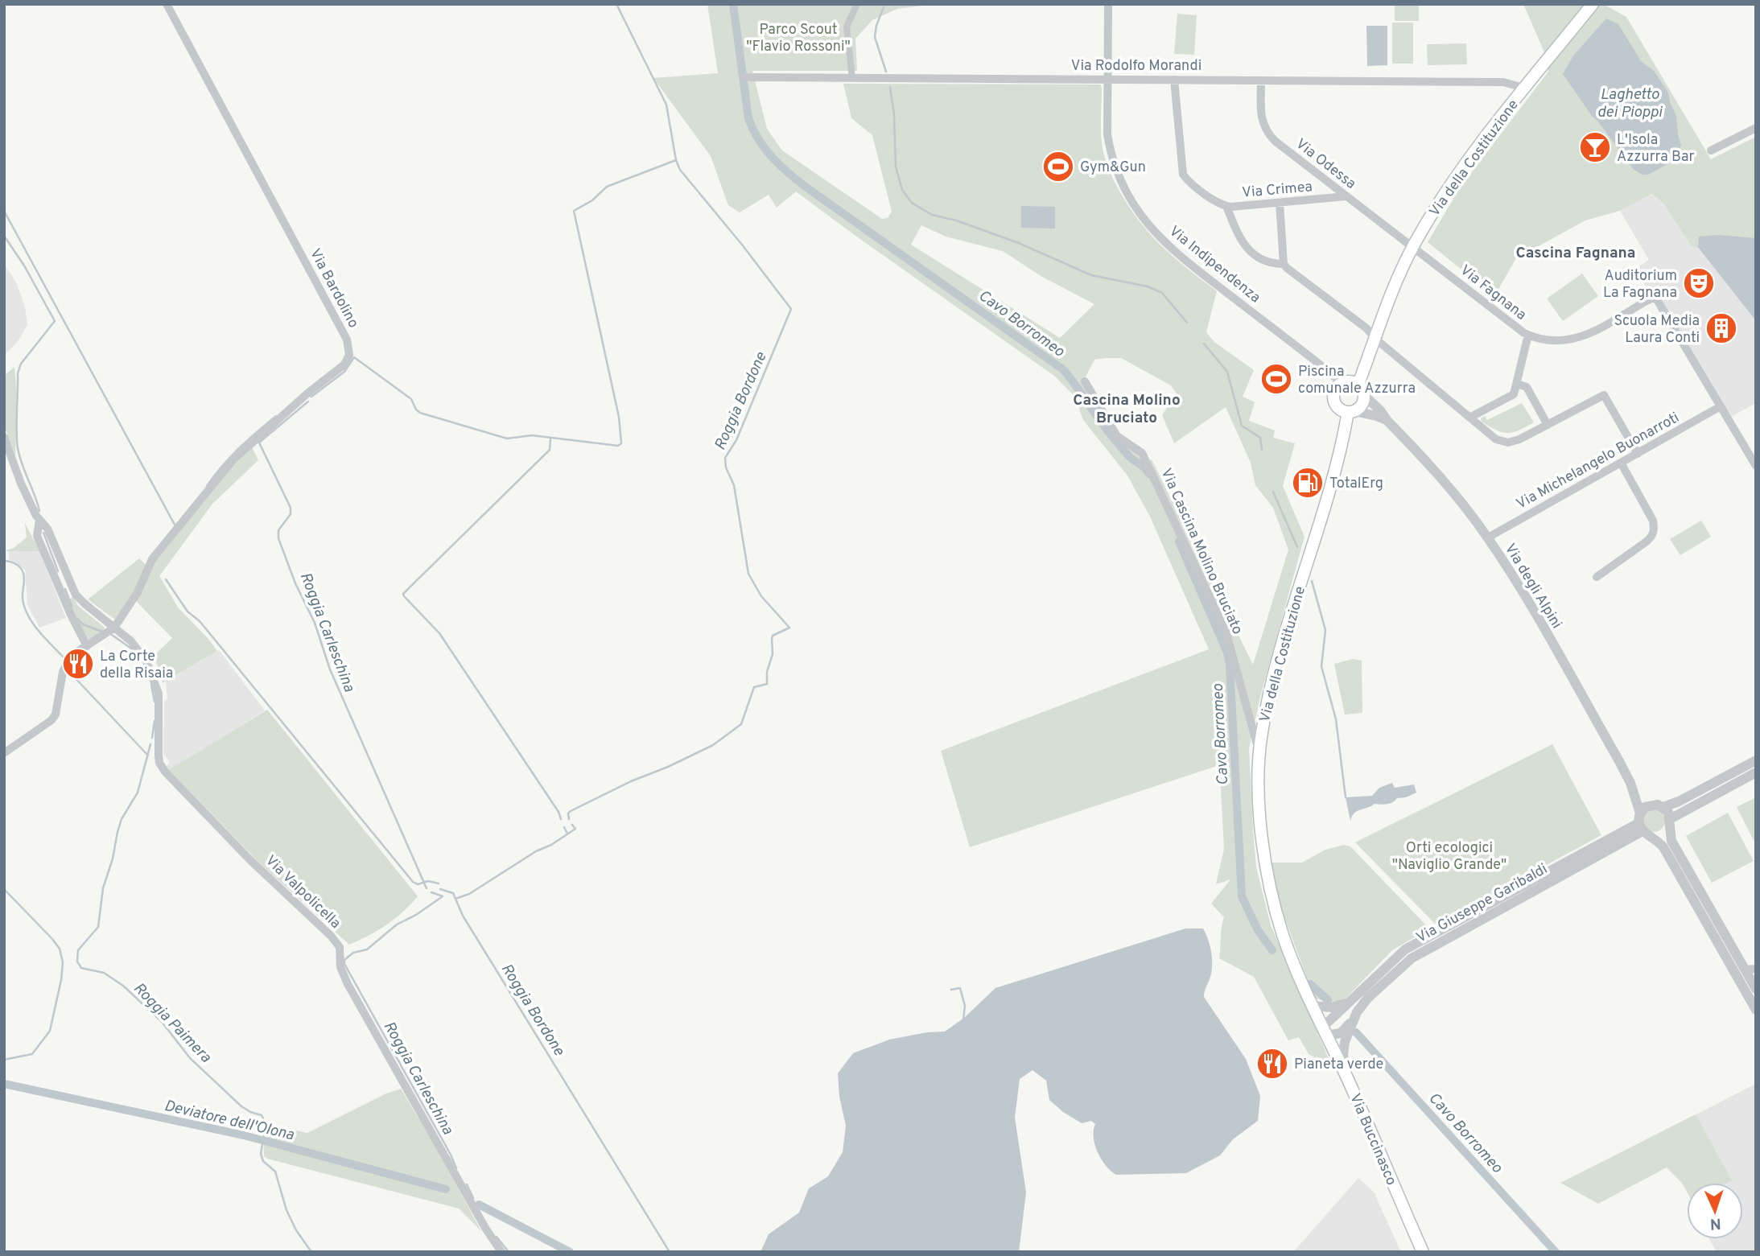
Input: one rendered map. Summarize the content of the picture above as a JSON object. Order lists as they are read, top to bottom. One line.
{"streets":{"main road":["Via della Costituzione","Via Buccinasco"],"street":["Via Rodolfo Morandi","Via Odessa","Via Crimea","Via Indipendenza","Via Bardolino","Via Fagnana","Via Michelangelo Buonarroti","Via Cascina Molino Bruciato","Via degli Alpini","Via Valpolicella","Via Giuseppe Garibaldi"]},"crossings":[["Via Rodolfo Morandi","Via della Costituzione"],["Via Rodolfo Morandi","Via Odessa"],["Via Rodolfo Morandi","Via Crimea"],["Via Rodolfo Morandi","Via Indipendenza"],["Via della Costituzione","Via Odessa"],["Via della Costituzione","Via Indipendenza"],["Via della Costituzione","Via Fagnana"],["Via della Costituzione","Via Cascina Molino Bruciato"],["Via della Costituzione","Via degli Alpini"],["Via della Costituzione","Via Giuseppe Garibaldi"],["Via della Costituzione","Via Buccinasco"],["Via Odessa","Via Crimea"],["Via Odessa","Via Fagnana"],["Via Indipendenza","Via degli Alpini"],["Via Bardolino","Via Valpolicella"],["Via Fagnana","Via Michelangelo Buonarroti"],["Via Michelangelo Buonarroti","Via degli Alpini"],["Via degli Alpini","Via Giuseppe Garibaldi"],["Via Giuseppe Garibaldi","Via Buccinasco"]],"districts":["Cascina Fagnana","Cascina Molino Bruciato"],"water":["Laghetto dei Pioppi","Cavo Borromeo","Roggia Bordone","Roggia Carleschina","Roggia Paimera","Deviatore dell'Olona"],"parks":["Parco Scout \"Flavio Rossoni\"","Orti ecologici \"Naviglio Grande\""],"places":{"bar":["L'Isola Azzurra Bar"],"sports":["Gym&Gun","Piscina comunale Azzurra"],"theatre":["Auditorium La Fagnana"],"building":["Scuola Media Laura Conti"],"fuel station":["TotalErg"],"restaurant":["La Corte della Risaia","Pianeta verde"]},"north":"bottom"}
